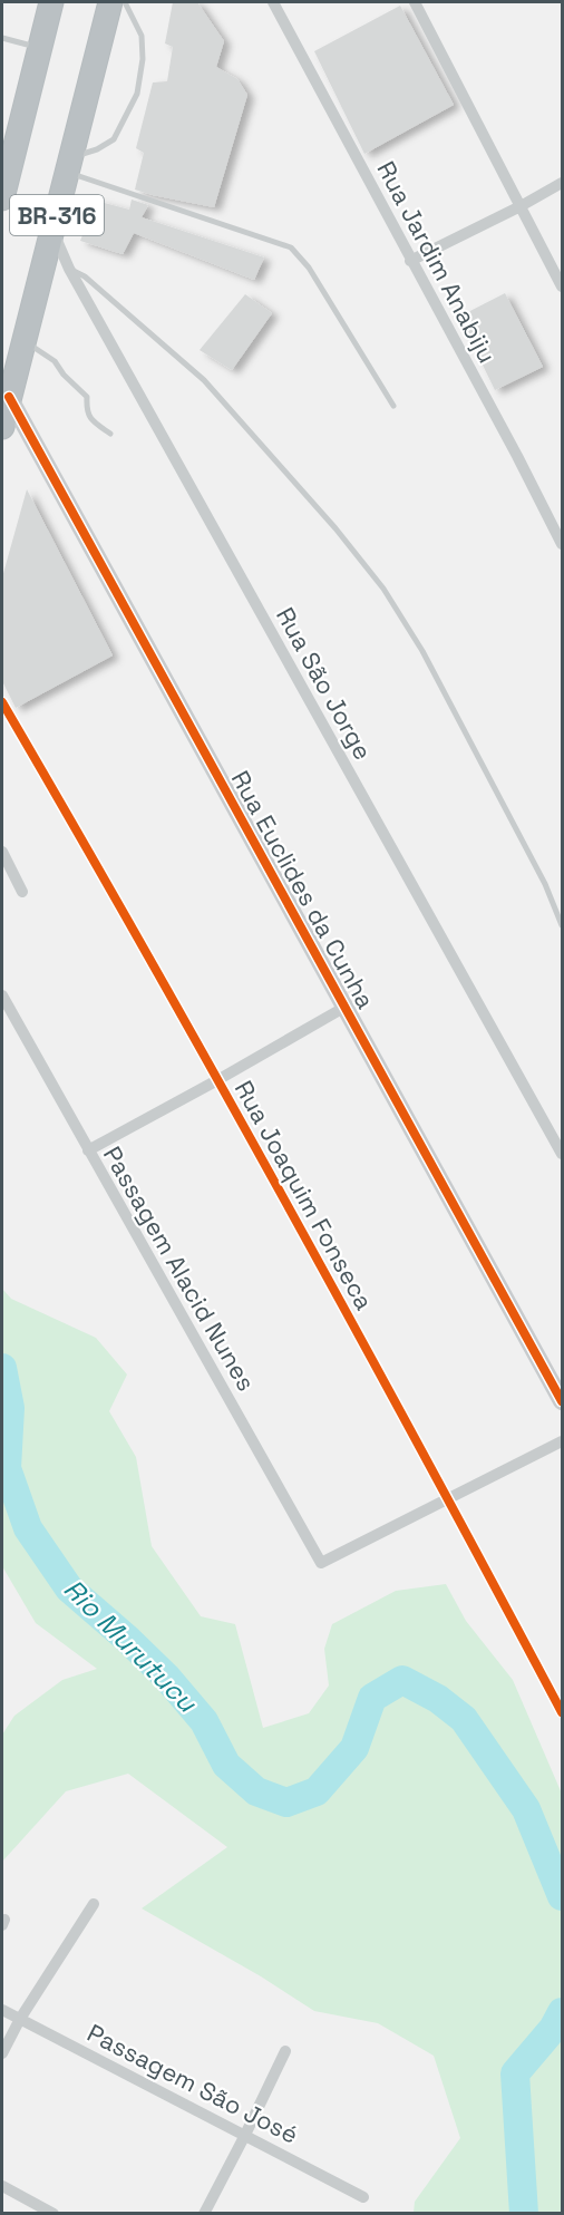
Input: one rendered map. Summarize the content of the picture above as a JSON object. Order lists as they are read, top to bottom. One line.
{"streets":{"highway":["BR-316"],"street":["Rua Jardim Anabiju","Rua São Jorge","Rua Euclides da Cunha","Rua Joaquim Fonseca","Passagem Alacid Nunes","Passagem São José"]},"crossings":[["BR-316","Rua São Jorge"],["BR-316","Rua Euclides da Cunha"],["Rua Joaquim Fonseca","Passagem Alacid Nunes"]],"water":["Rio Murutucu"]}
